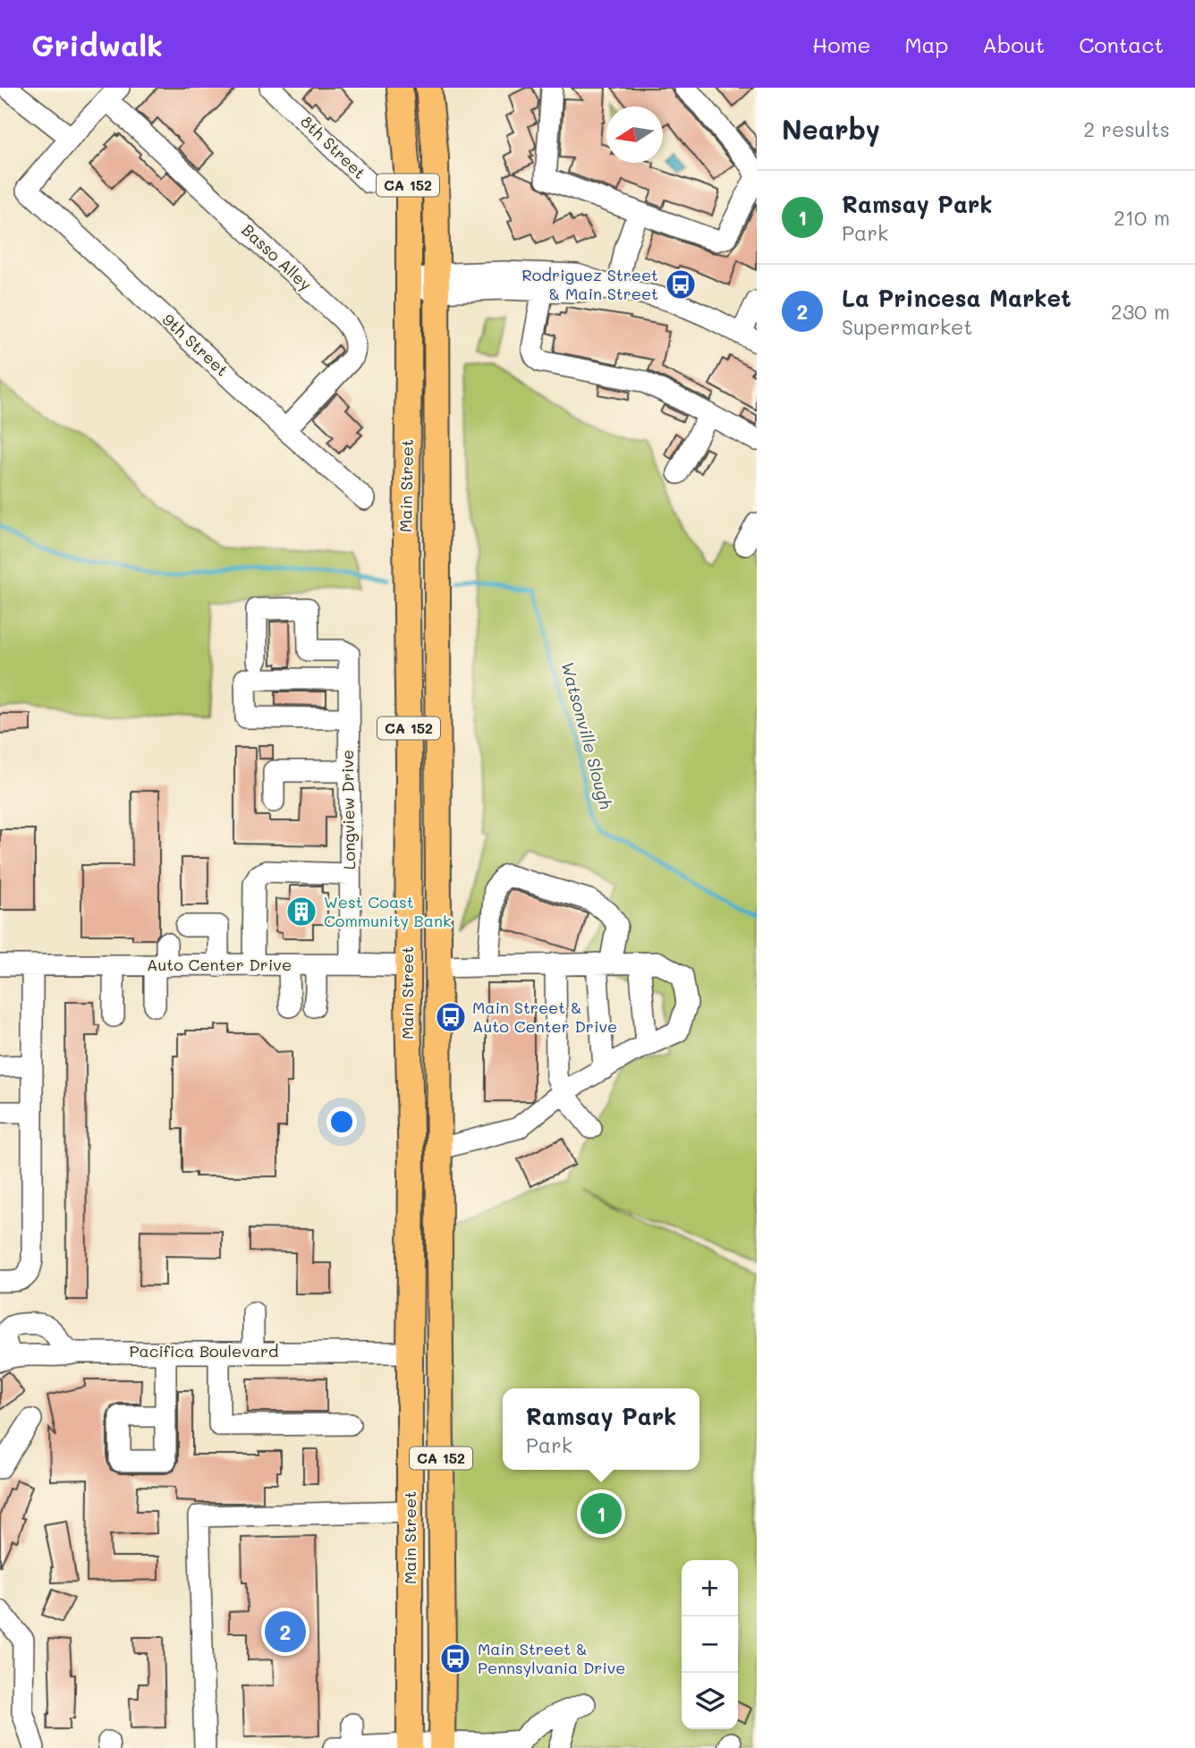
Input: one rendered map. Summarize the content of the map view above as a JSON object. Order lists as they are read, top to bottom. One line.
{"streets":{"main road":["CA 152","Main Street","Auto Center Drive"],"street":["8th Street","Basso Alley","9th Street","Longview Drive","Pacifica Boulevard"]},"crossings":[["Basso Alley","9th Street"],["Main Street","Auto Center Drive"],["Main Street","Pacifica Boulevard"],["Longview Drive","Auto Center Drive"]],"water":["Watsonville Slough"],"places":{"bus stop":["Rodriguez Street & Main Street","Main Street & Auto Center Drive","Main Street & Pennsylvania Drive"],"building":["West Coast Community Bank"]},"north":"left","page":{"header":"Gridwalk","nav":["Home","Map","About","Contact"],"heading":["Nearby","2 results"],"list":[{"mark":"1","name":"Ramsay Park","note":"Park","value":"210 m"},{"mark":"2","name":"La Princesa Market","note":"Supermarket","value":"230 m"}],"popup":["Ramsay Park","Park"],"pins":["1","2"],"map_buttons":["+","−"]}}
